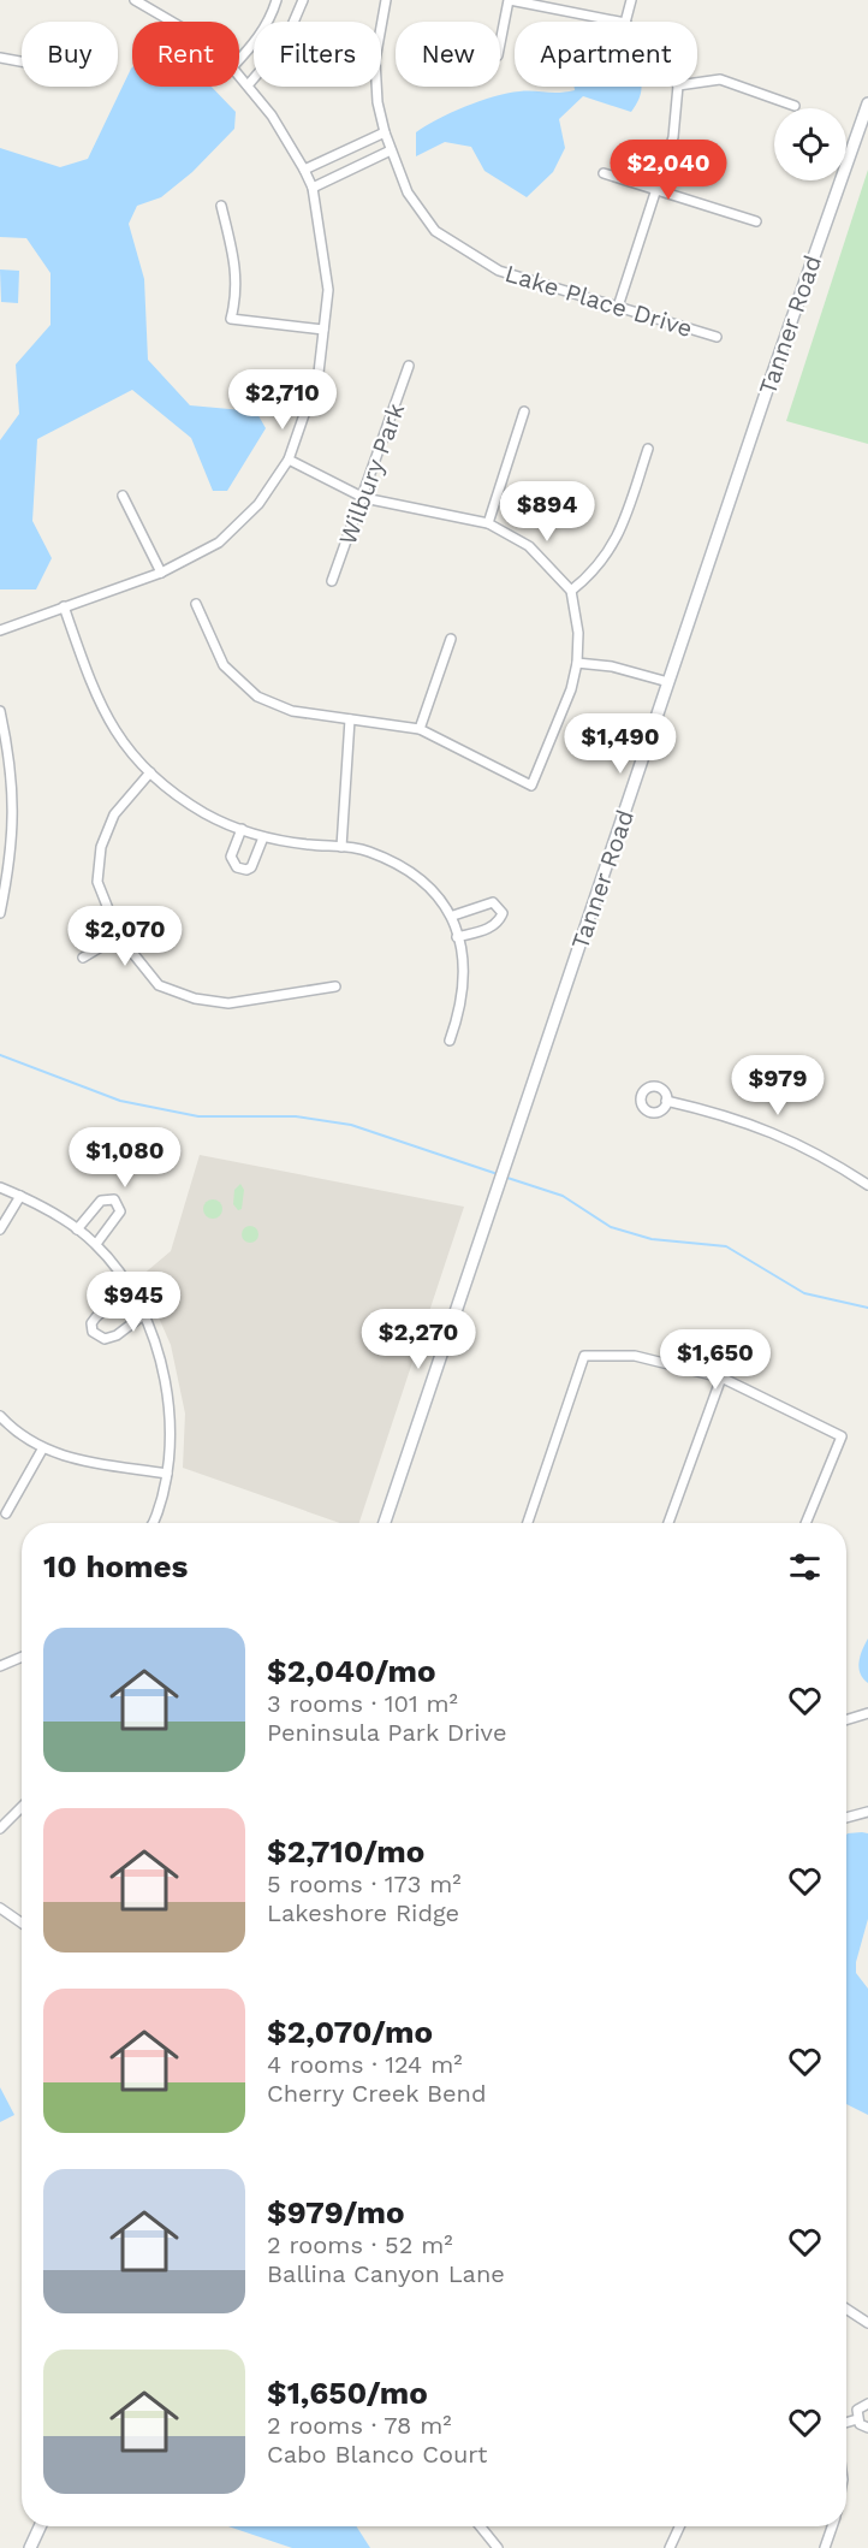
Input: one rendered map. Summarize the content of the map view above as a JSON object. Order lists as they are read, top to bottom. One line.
{"streets":{"main road":["Tanner Road"],"street":["Lake Place Drive","Wilbury Park"]},"page":{"chip":["Buy","Rent","Filters","New","Apartment"],"price":["$2,040","$2,710","$894","$1,490","$2,070","$979","$1,080","$945","$2,270","$1,650"],"heading":"10 homes","list":[{"name":"$2,040/mo","note":"3 rooms · 101 m² · Peninsula Park Drive"},{"name":"$2,710/mo","note":"5 rooms · 173 m² · Lakeshore Ridge"},{"name":"$2,070/mo","note":"4 rooms · 124 m² · Cherry Creek Bend"},{"name":"$979/mo","note":"2 rooms · 52 m² · Ballina Canyon Lane"},{"name":"$1,650/mo","note":"2 rooms · 78 m² · Cabo Blanco Court"}]}}
